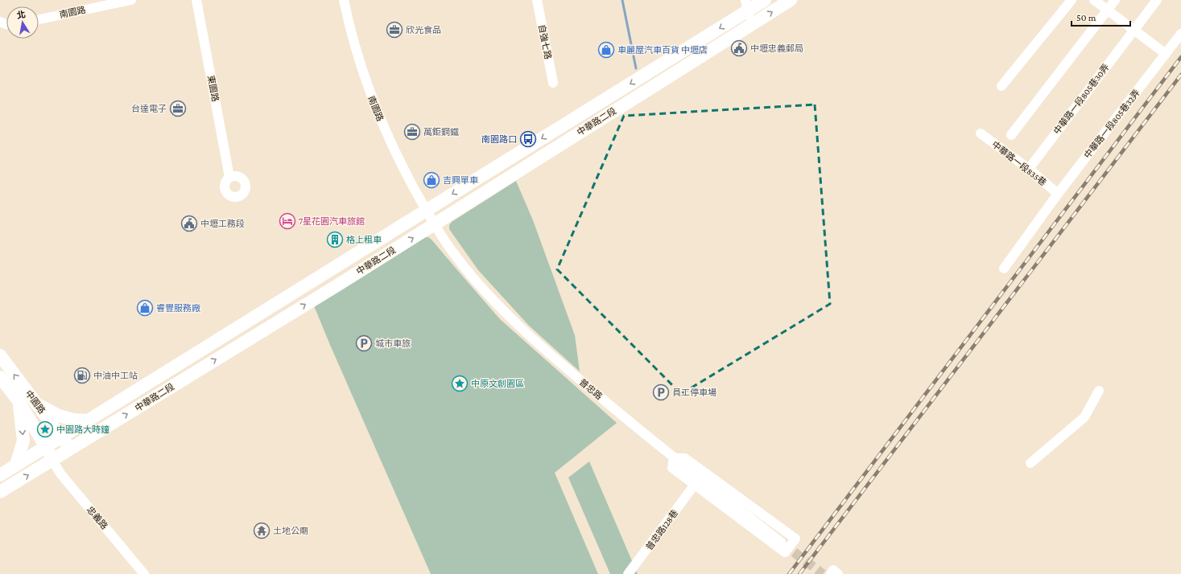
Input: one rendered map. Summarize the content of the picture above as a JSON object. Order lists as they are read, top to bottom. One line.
{"streets":{"main road":["中華路二段","中園路"],"street":["南園路","自強七路","東園路","中華路一段805巷30弄","中華路一段805巷32弄","中華路一段835巷","普忠路","忠義路","普忠路128巷"]},"crossings":[["南園路","中華路二段"],["南園路","普忠路"],["中華路一段805巷30弄","中華路一段835巷"],["中華路二段","普忠路"],["中華路二段","中園路"],["中華路二段","忠義路"],["中華路一段805巷32弄","中華路一段835巷"],["中園路","忠義路"]],"places":{"office":["欣光食品","台達電子","萬鉅鋼鐵"],"public building":["中壢忠義郵局","中壢工務段"],"shop":["車麗屋汽車百貨 中壢店","吉興單車","睿豐服務廠"],"bus stop":["南園路口"],"hotel":["7星花園汽車旅館"],"building":["格上租車"],"parking":["城市車旅","員工停車場"],"fuel station":["中油中工站"],"place":["中原文創園區","中園路大時鐘"],"temple":["土地公廟"]},"scale_bar":"50 m","north":"top"}
